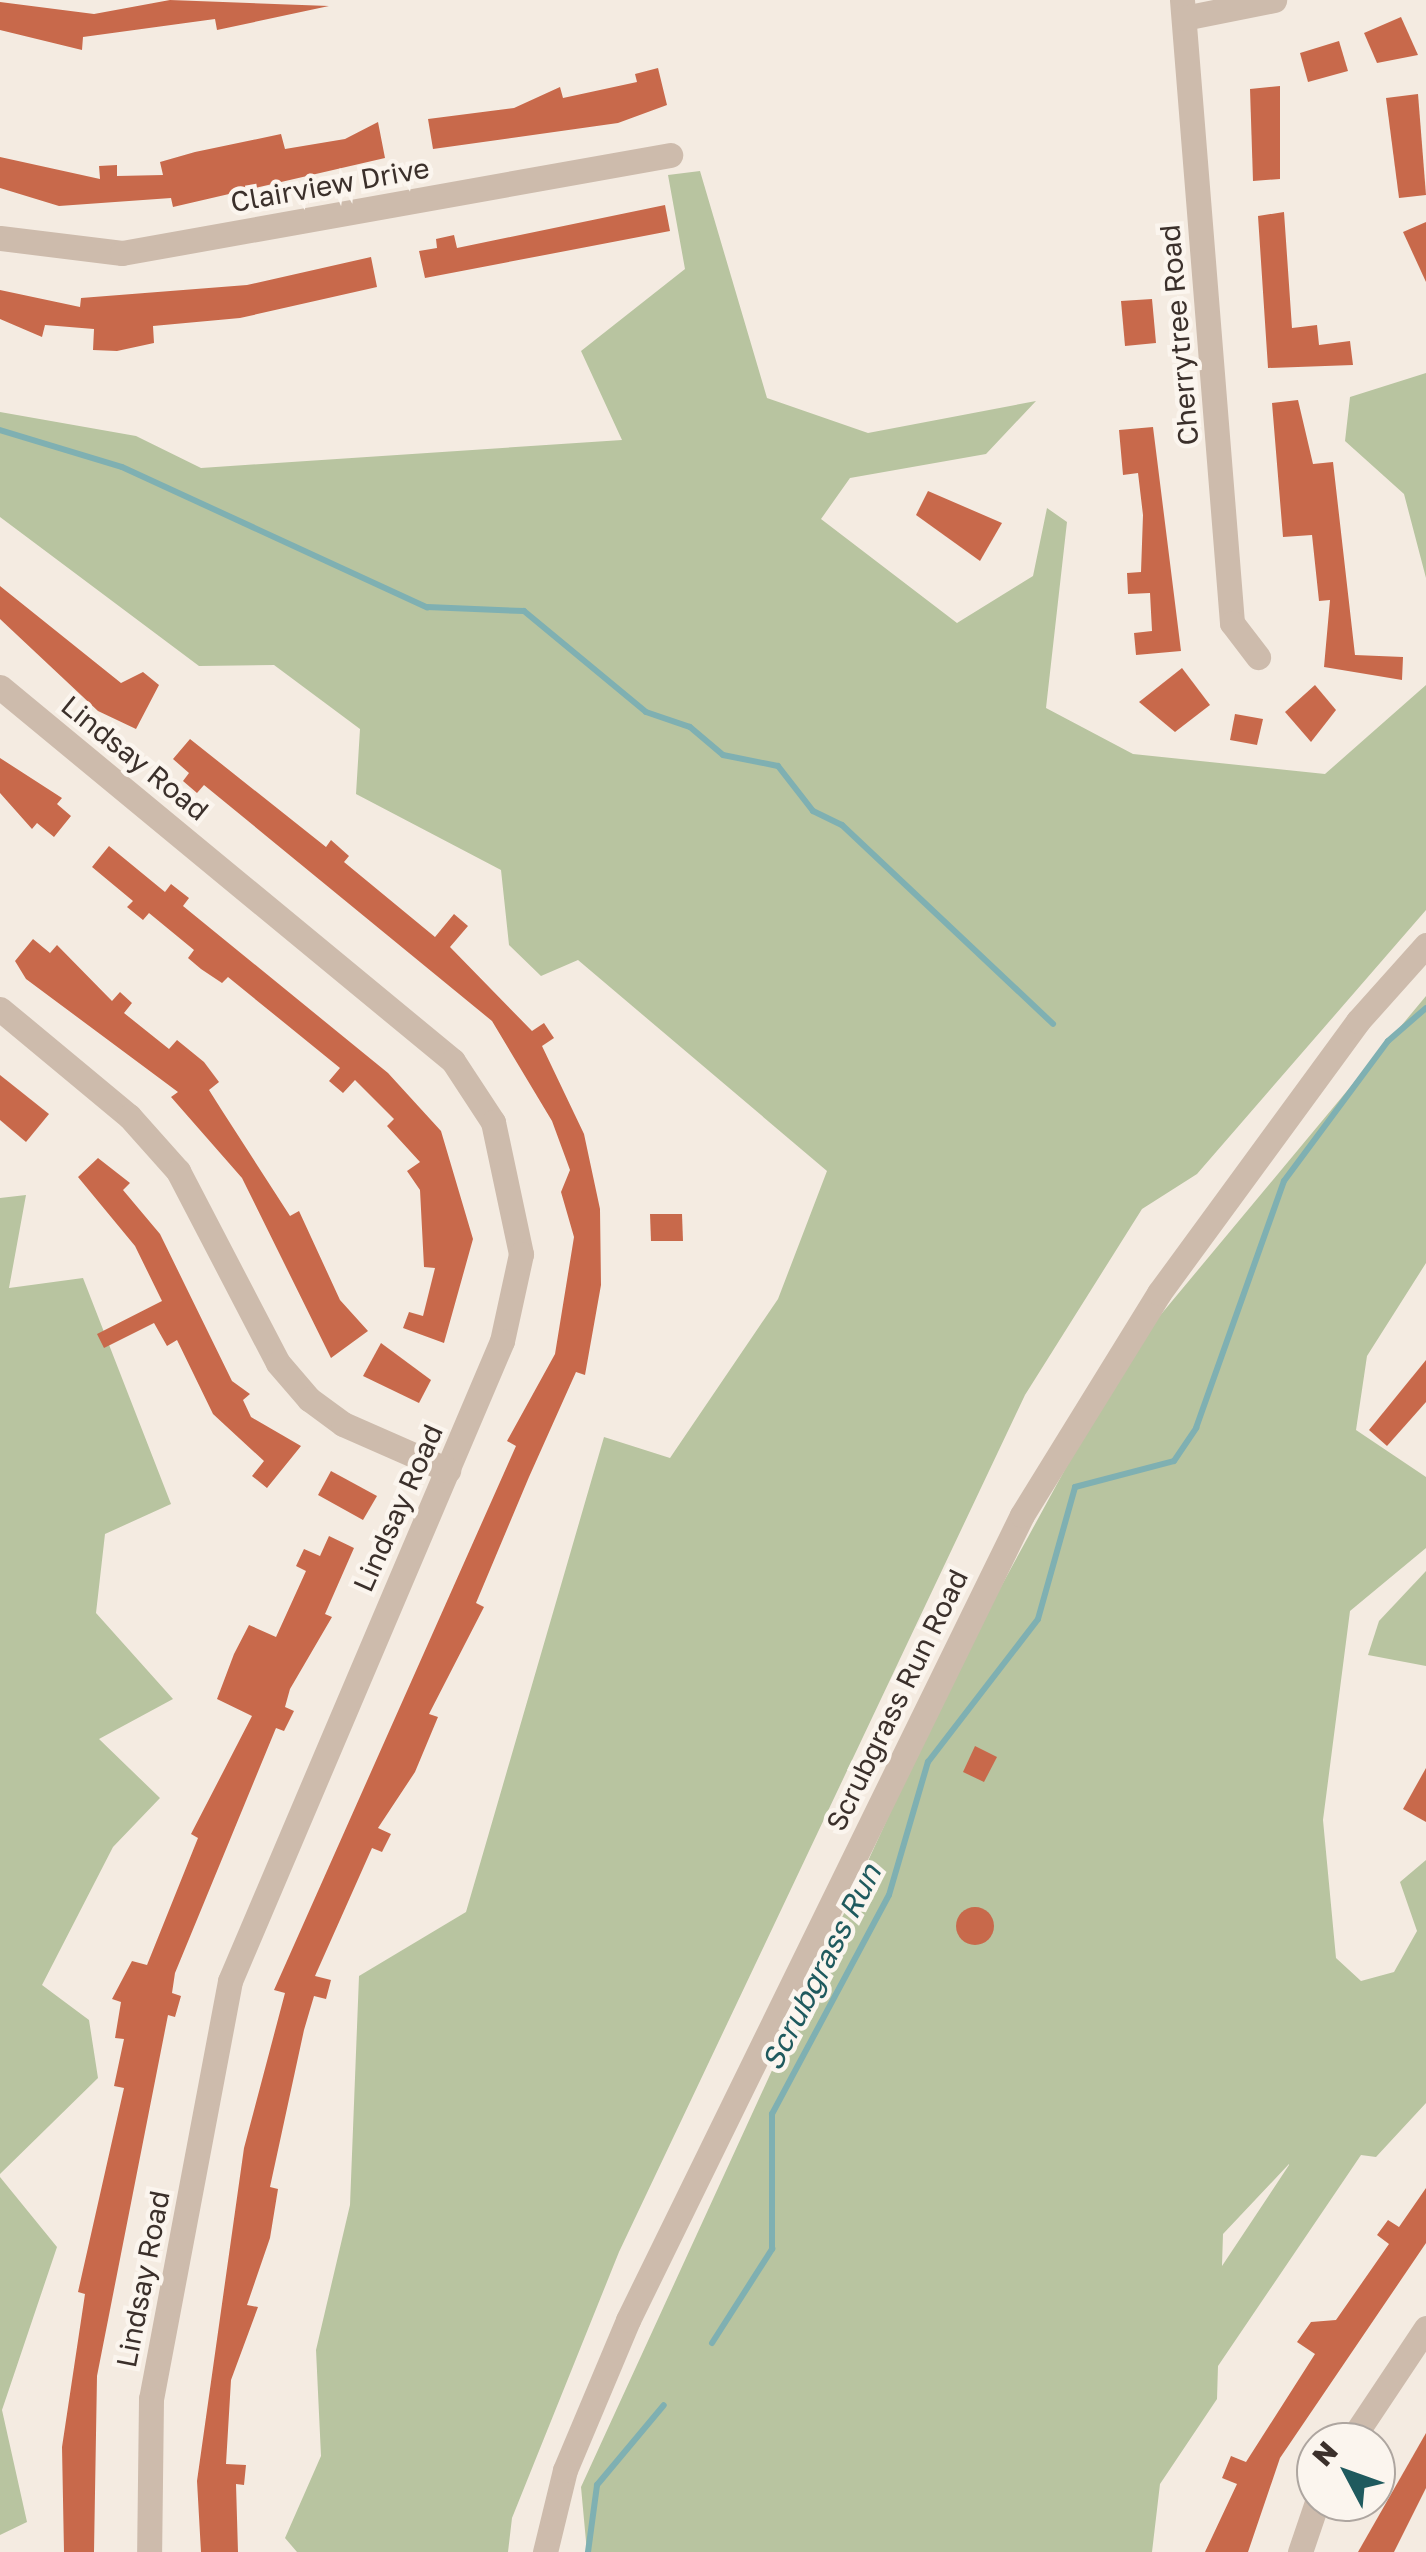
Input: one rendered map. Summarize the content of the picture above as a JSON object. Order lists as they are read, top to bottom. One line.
{"streets":{"street":["Clairview Drive","Cherrytree Road","Lindsay Road","Scrubgrass Run Road"]},"water":["Scrubgrass Run"],"north":"top left"}
